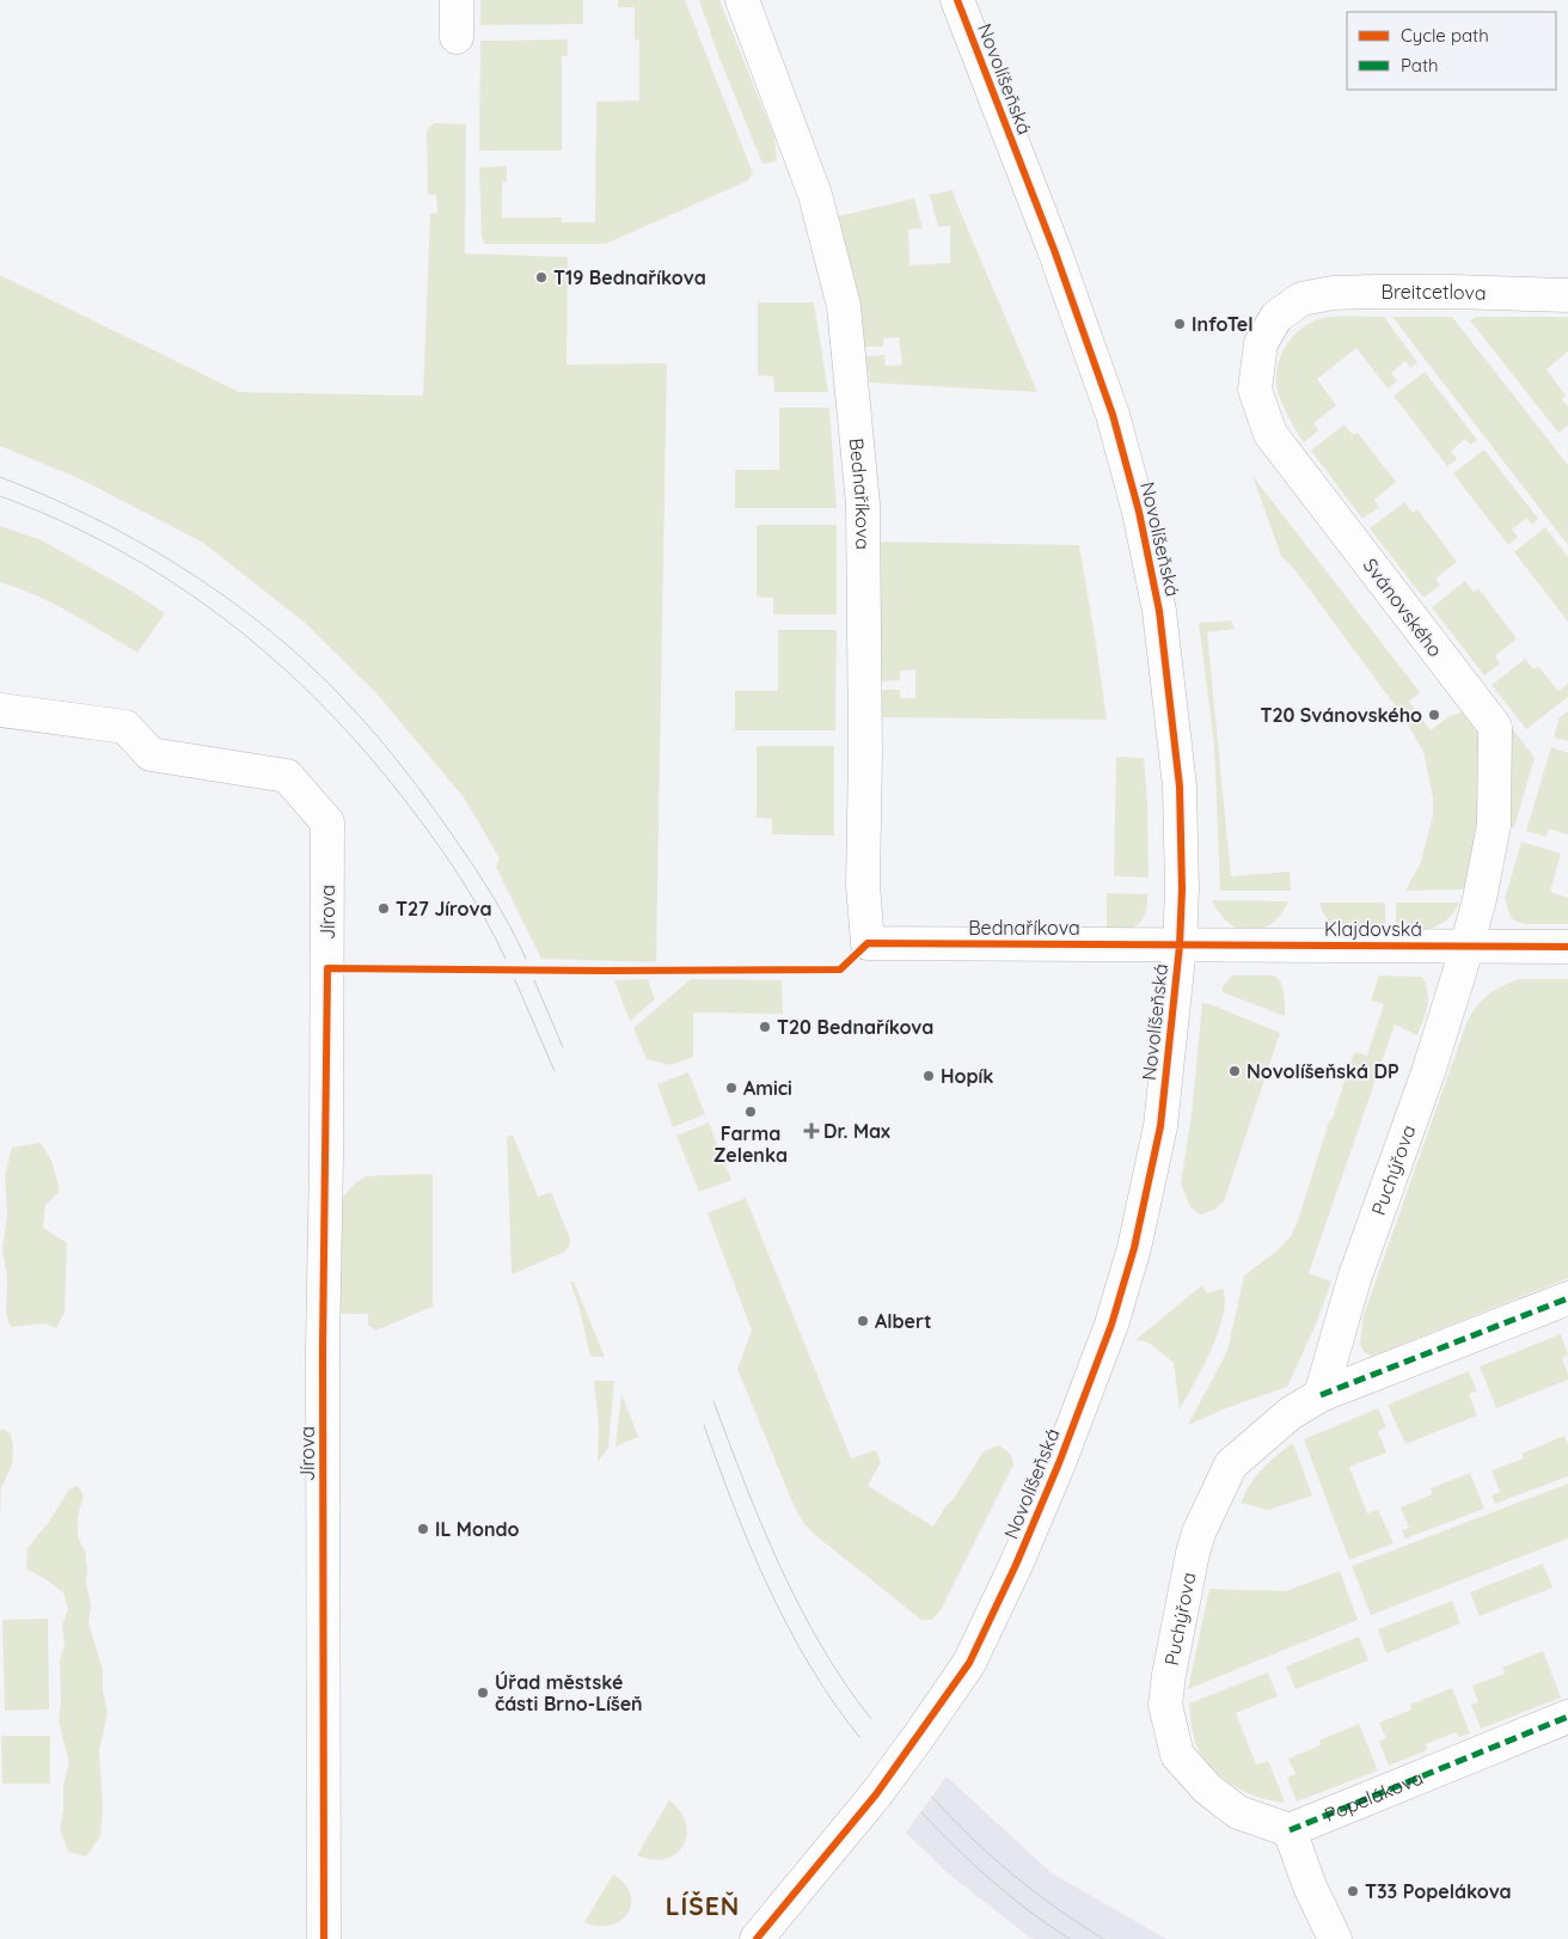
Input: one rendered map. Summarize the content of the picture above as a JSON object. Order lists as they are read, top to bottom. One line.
{"streets":{"street":["Novolíšeňská","Breitcetlova","Bednaříkova","Svánovského","Jírova","Klajdovská","Puchýřova","Popelákova"]},"crossings":[["Novolíšeňská","Bednaříkova"],["Novolíšeňská","Klajdovská"],["Breitcetlova","Svánovského"],["Bednaříkova","Klajdovská"],["Svánovského","Klajdovská"],["Svánovského","Puchýřova"],["Klajdovská","Puchýřova"],["Puchýřova","Popelákova"]],"districts":["LÍŠEŇ"],"places":{"other":["T19 Bednaříkova","InfoTel","T20 Svánovského","T27 Jírova","T20 Bednaříkova","Novolíšeňská DP","Hopík","Amici","Farma Zelenka","Albert","IL Mondo","Úřad městské části Brno-Líšeň","T33 Popelákova"],"health":["Dr. Max"]},"legend":["Cycle path","Path"]}
